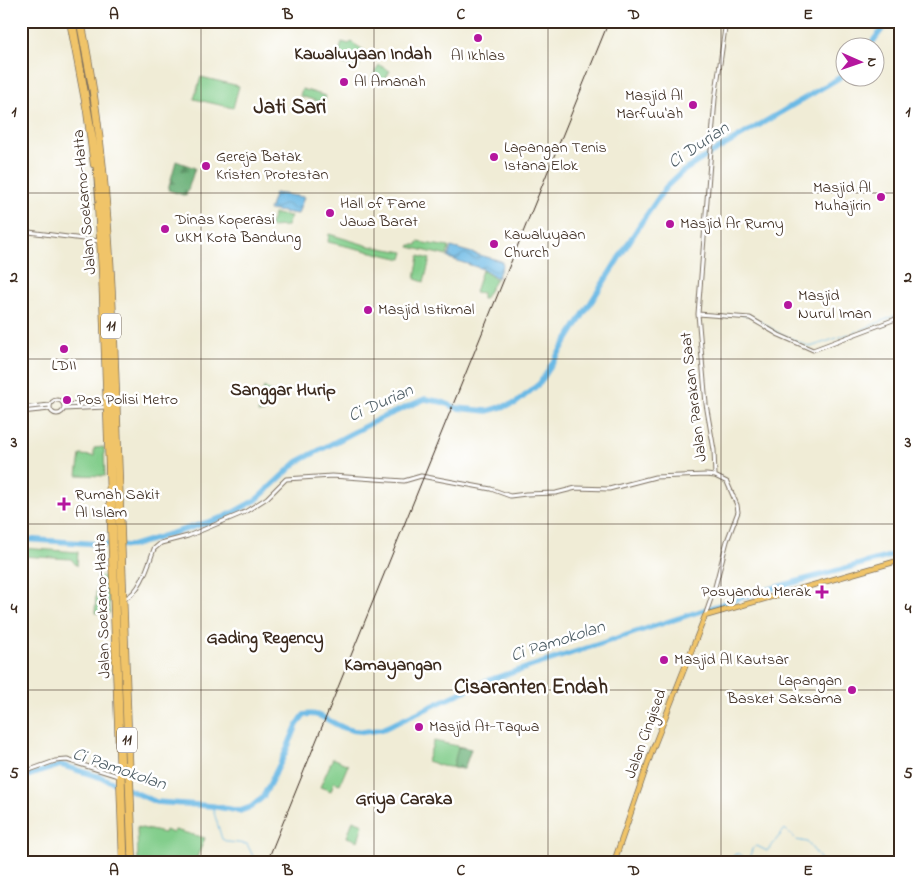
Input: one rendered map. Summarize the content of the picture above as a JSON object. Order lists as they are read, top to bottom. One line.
{"streets":{"highway":["Jalan Soekarno-Hatta","11"],"main road":["Jalan Cingised"],"street":["Jalan Parakan Saat"]},"districts":["Kawaluyaan Indah","Jati Sari","Sanggar Hurip","Gading Regency","Kamayangan","Cisaranten Endah","Griya Caraka"],"water":["Ci Durian","Ci Pamokolan"],"places":{"other":["Al Ikhlas","Al Amanah","Masjid Al Marfuu'ah","Lapangan Tenis Istana Elok","Gereja Batak Kristen Protestan","Masjid Al Muhajirin","Hall of Fame Jawa Barat","Masjid Ar Rumy","Dinas Koperasi UKM Kota Bandung","Kawaluyaan Church","Masjid Nurul Iman","Masjid Istikmal","LDII","Pos Polisi Metro","Masjid Al Kautsar","Lapangan Basket Saksama","Masjid At-Taqwa"],"health":["Rumah Sakit Al Islam","Posyandu Merak"]},"north":"right","grid":{"columns":["A","B","C","D","E"],"rows":["1","2","3","4","5"]}}
